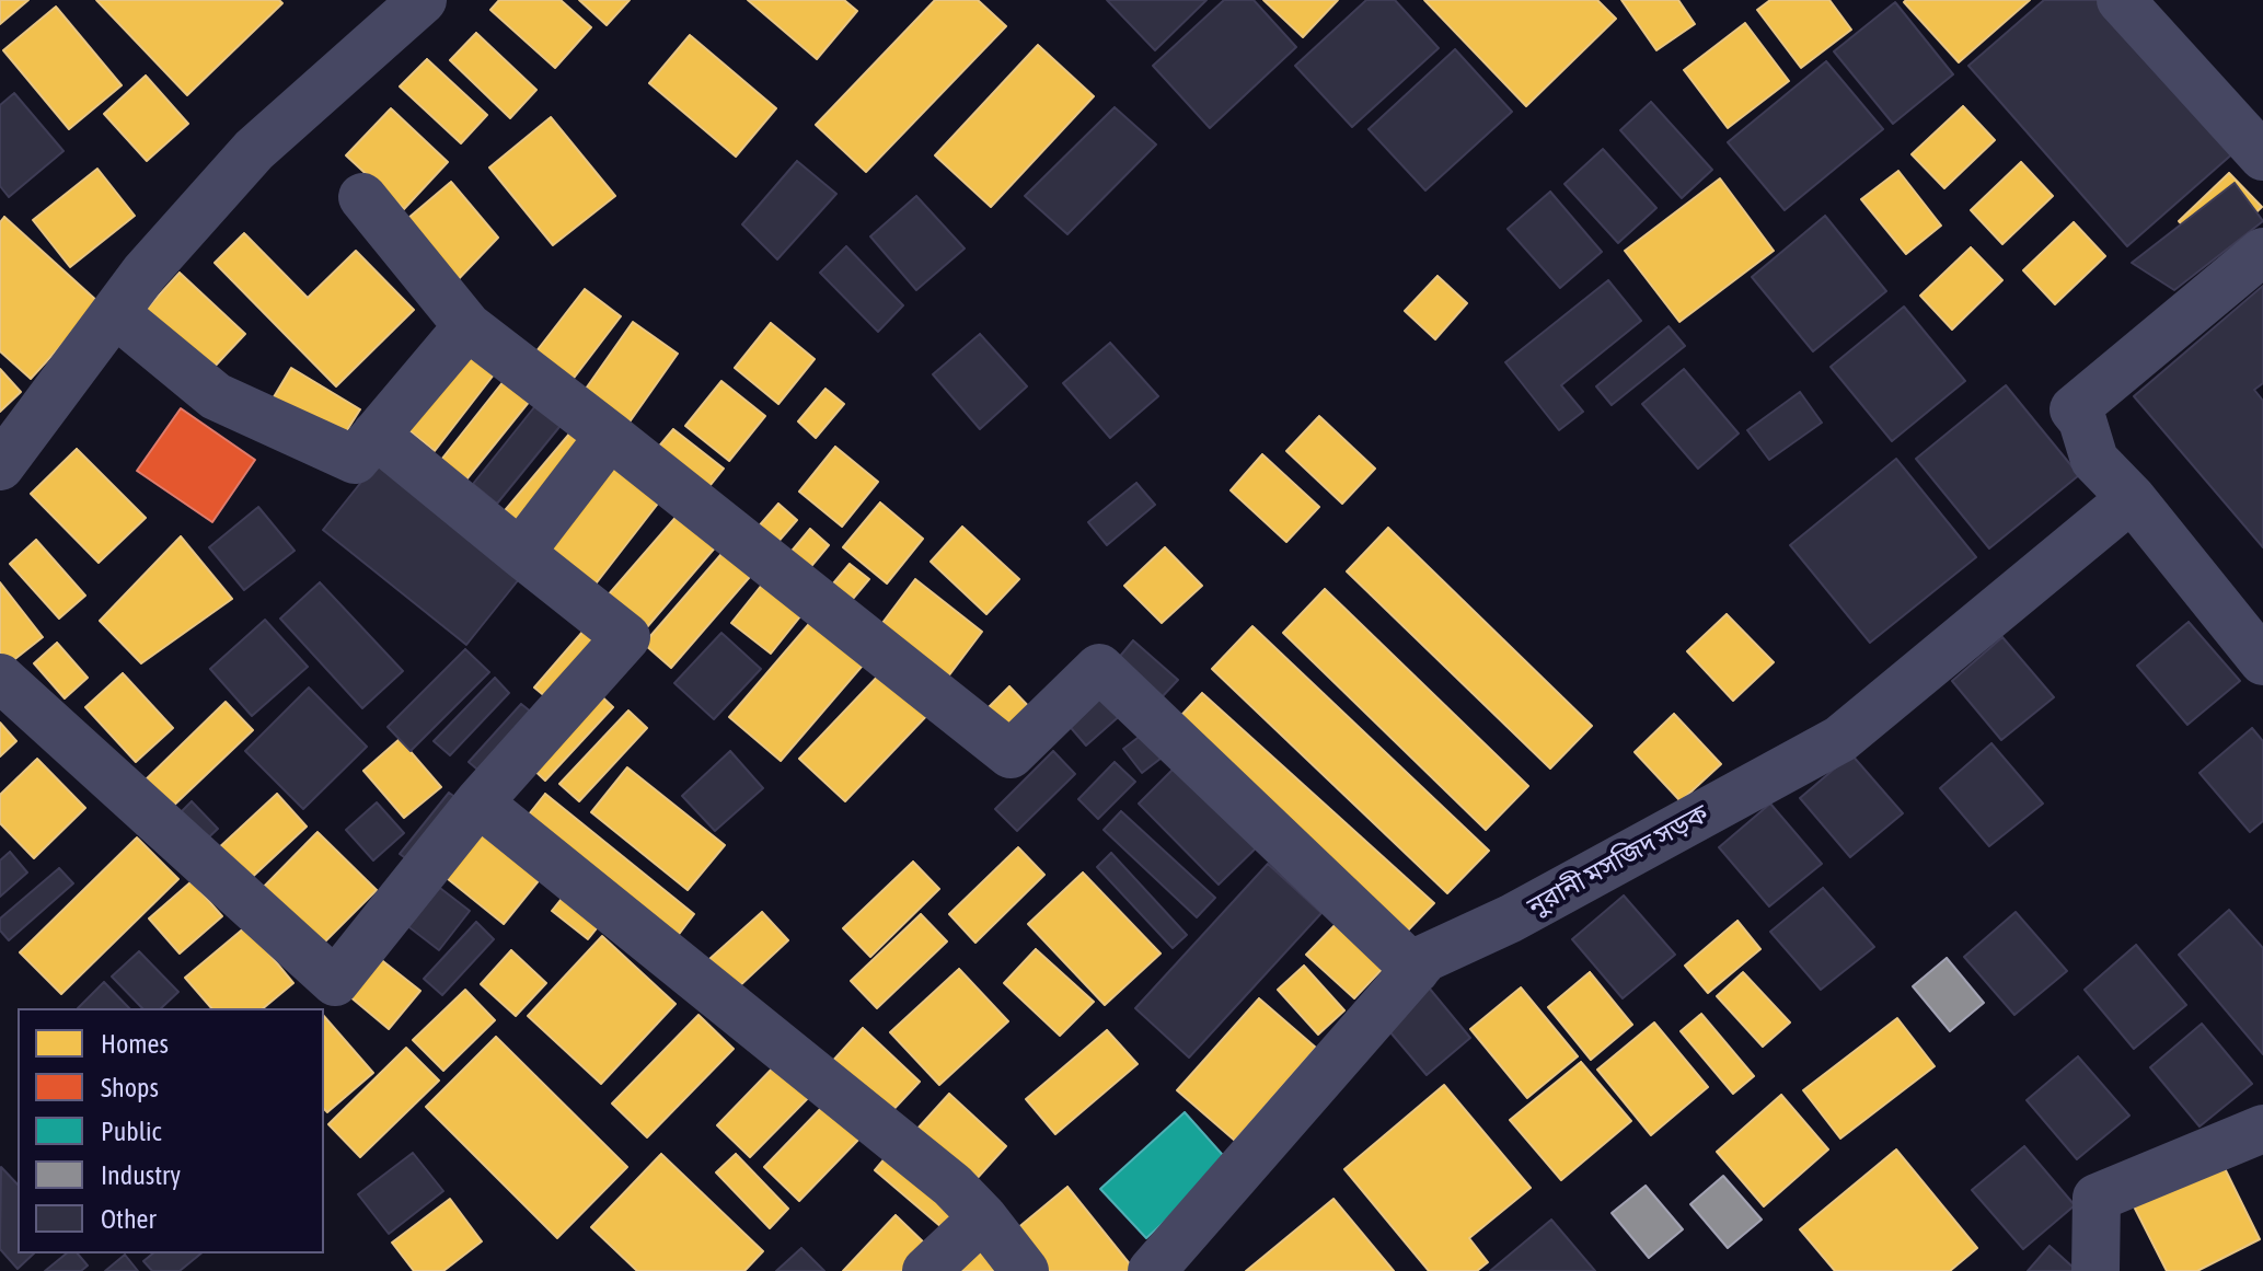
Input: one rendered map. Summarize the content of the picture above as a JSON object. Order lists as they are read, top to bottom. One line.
{"streets":{"street":["নুরানী মসজিদ সড়ক"]},"legend":["Homes","Shops","Public","Industry","Other"]}
